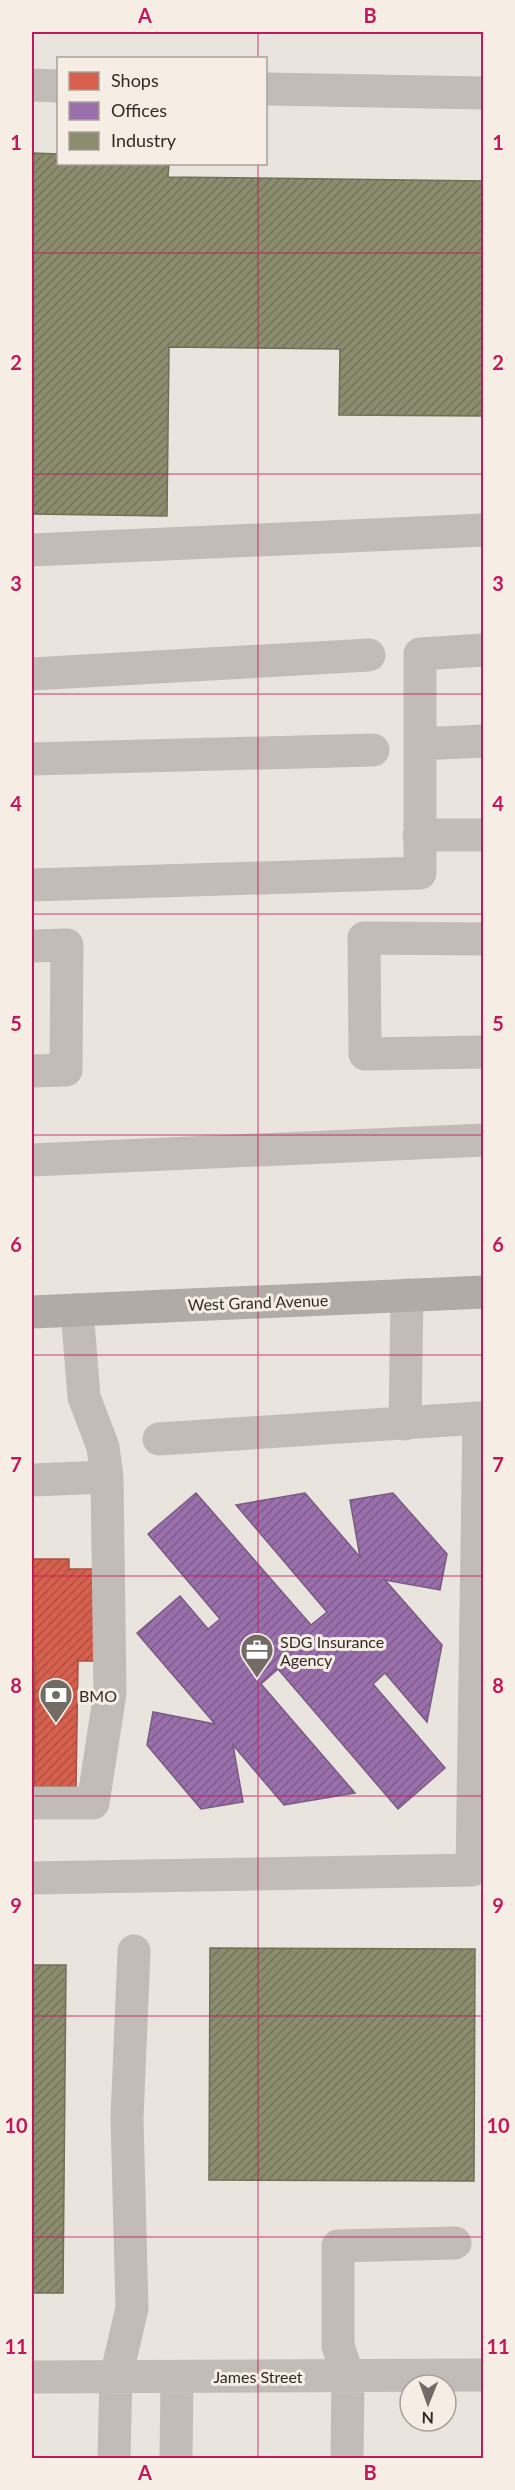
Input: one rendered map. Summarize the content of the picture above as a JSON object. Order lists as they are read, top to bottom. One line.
{"streets":{"main road":["West Grand Avenue"],"street":["James Street"]},"places":{"office":["SDG Insurance Agency"],"bank":["BMO"]},"legend":["Shops","Offices","Industry"],"north":"bottom","grid":{"columns":["A","B"],"rows":["1","2","3","4","5","6","7","8","9","10","11"]}}
